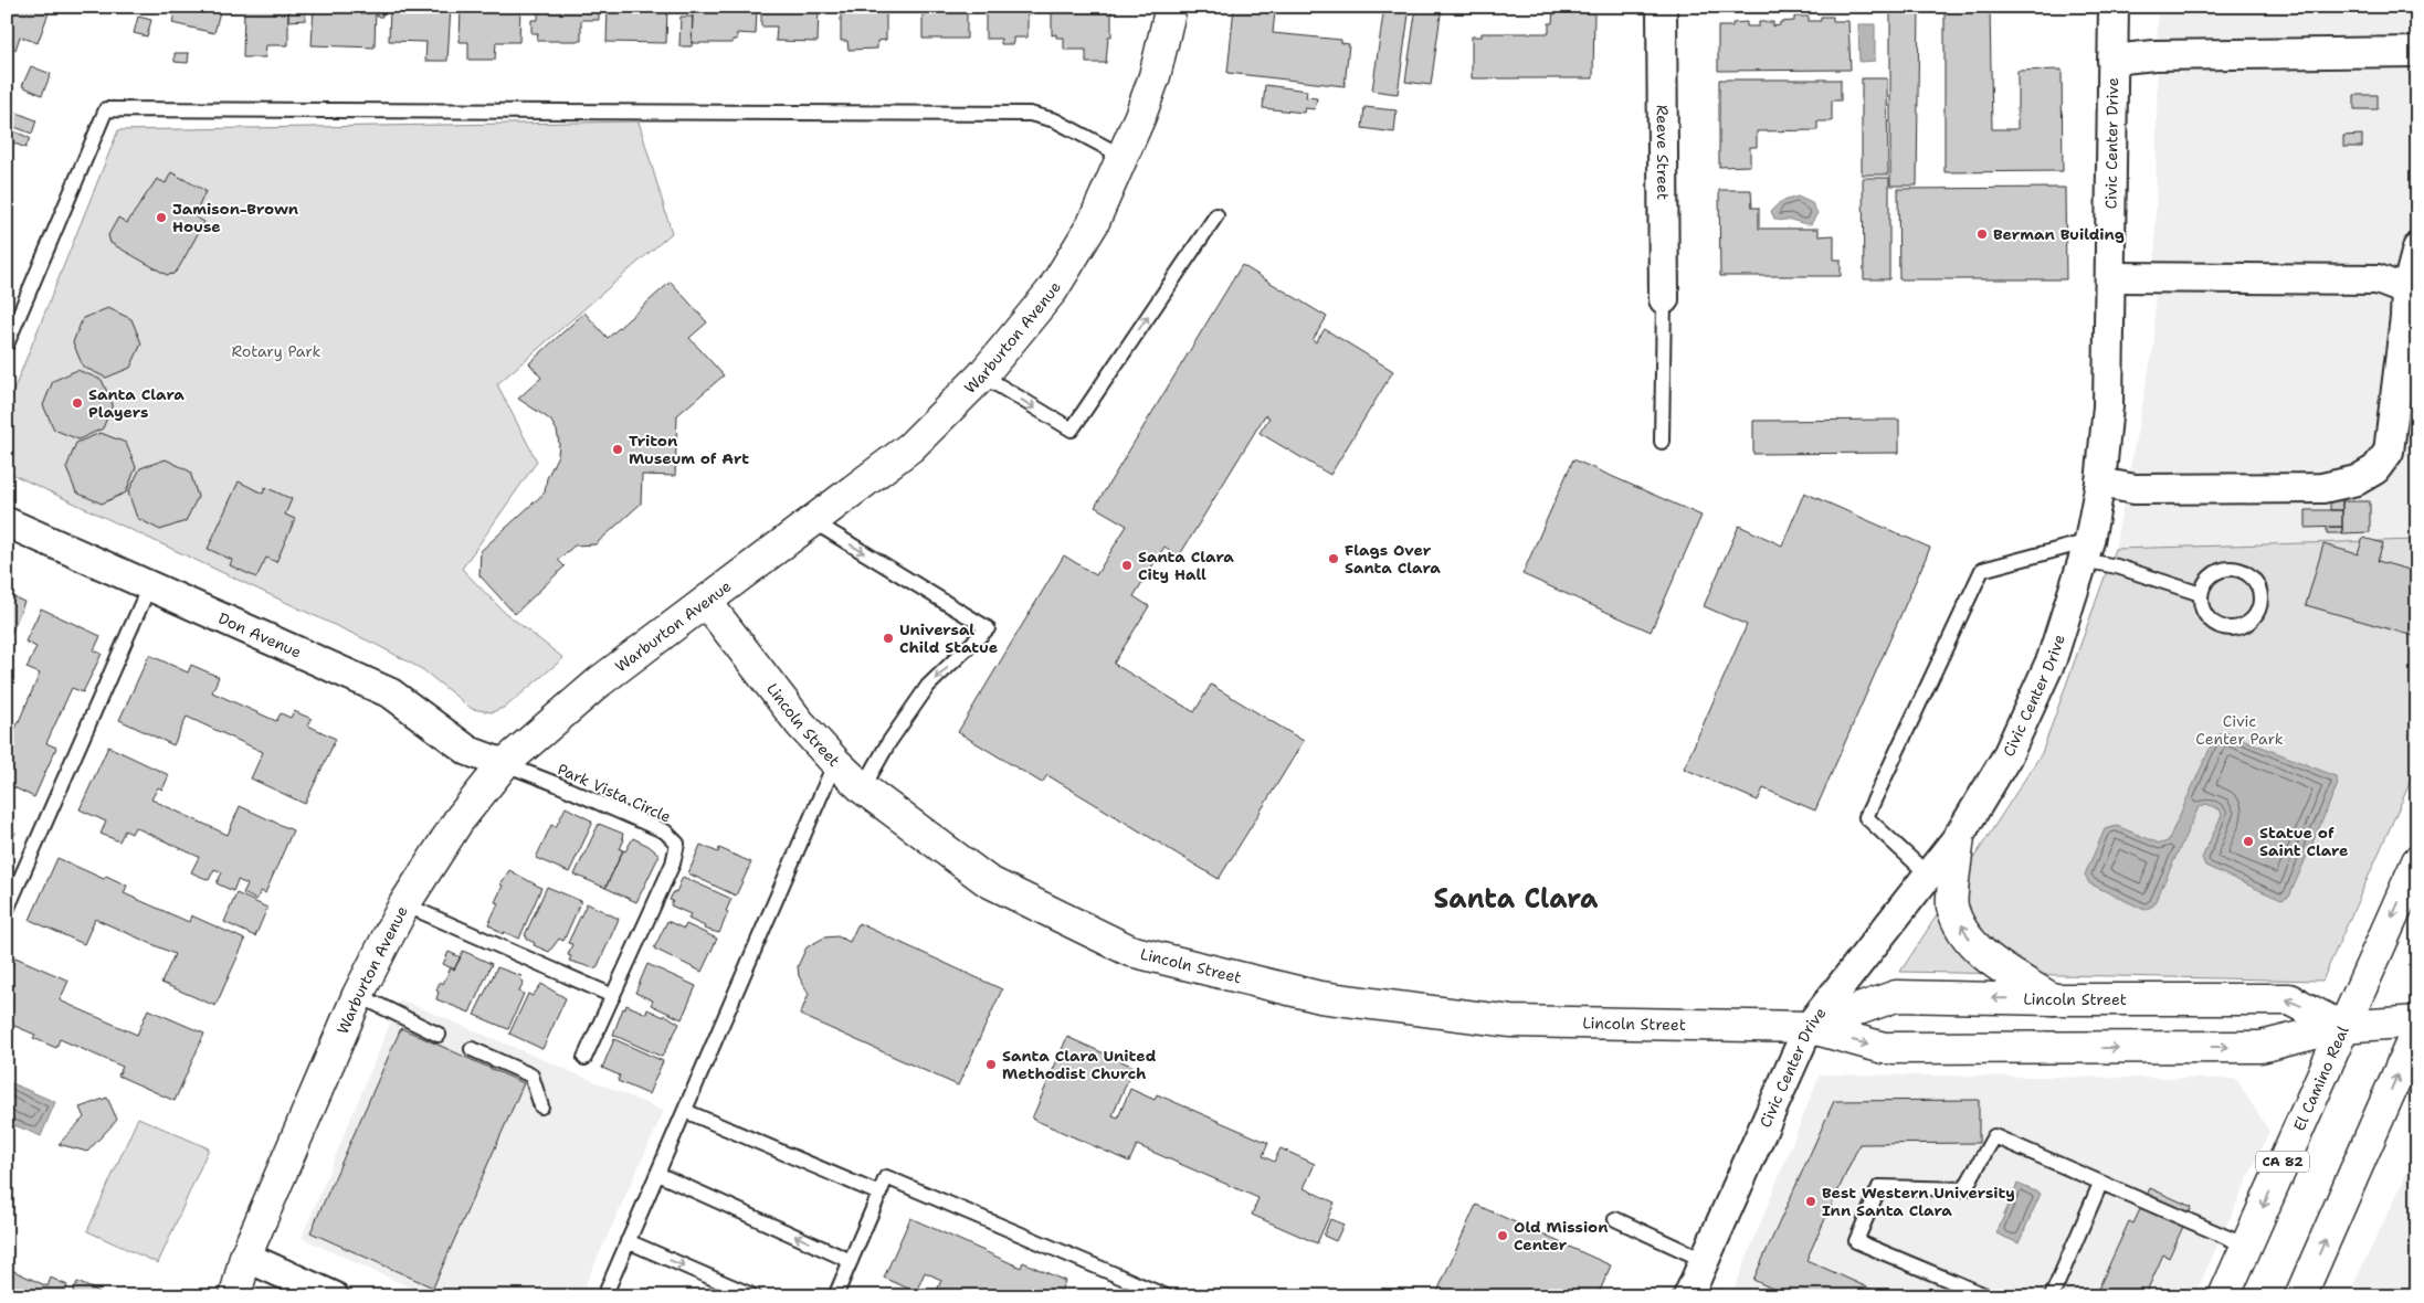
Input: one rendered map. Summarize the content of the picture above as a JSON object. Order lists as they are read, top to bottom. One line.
{"streets":{"street":["Civic Center Drive","Reeve Street","Warburton Avenue","Don Avenue","Lincoln Street","El Camino Real","CA 82"],"lane":["Park Vista Circle"]},"crossings":[["Civic Center Drive","Lincoln Street"],["Warburton Avenue","Don Avenue"],["Warburton Avenue","Lincoln Street"],["Warburton Avenue","Park Vista Circle"],["Don Avenue","Park Vista Circle"],["Lincoln Street","El Camino Real"]],"districts":["Santa Clara"],"parks":["Rotary Park","Civic Center Park"],"places":["Jamison-Brown House","Berman Building","Santa Clara Players","Triton Museum of Art","Flags Over Santa Clara","Santa Clara City Hall","Universal Child Statue","Statue of Saint Clare","Santa Clara United Methodist Church","Best Western University Inn Santa Clara","Old Mission Center"]}
